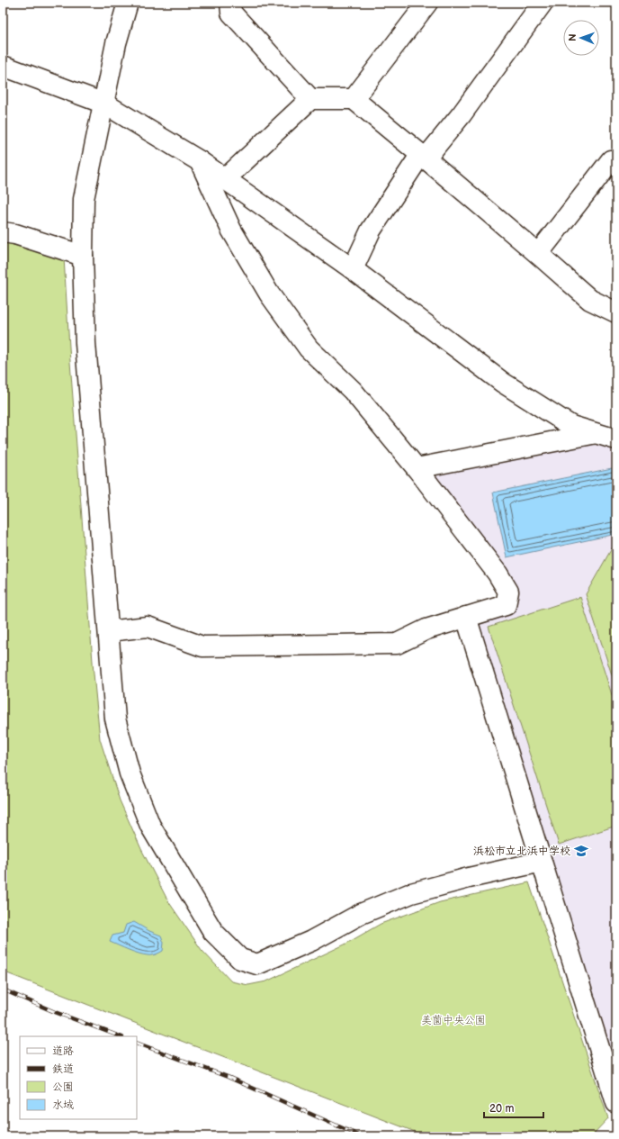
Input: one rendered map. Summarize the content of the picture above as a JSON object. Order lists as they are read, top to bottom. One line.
{"parks":["美薗中央公園"],"places":{"school or university":["浜松市立北浜中学校"]},"legend":["道路","鉄道","公園","水域"],"scale_bar":"20 m","north":"left"}
